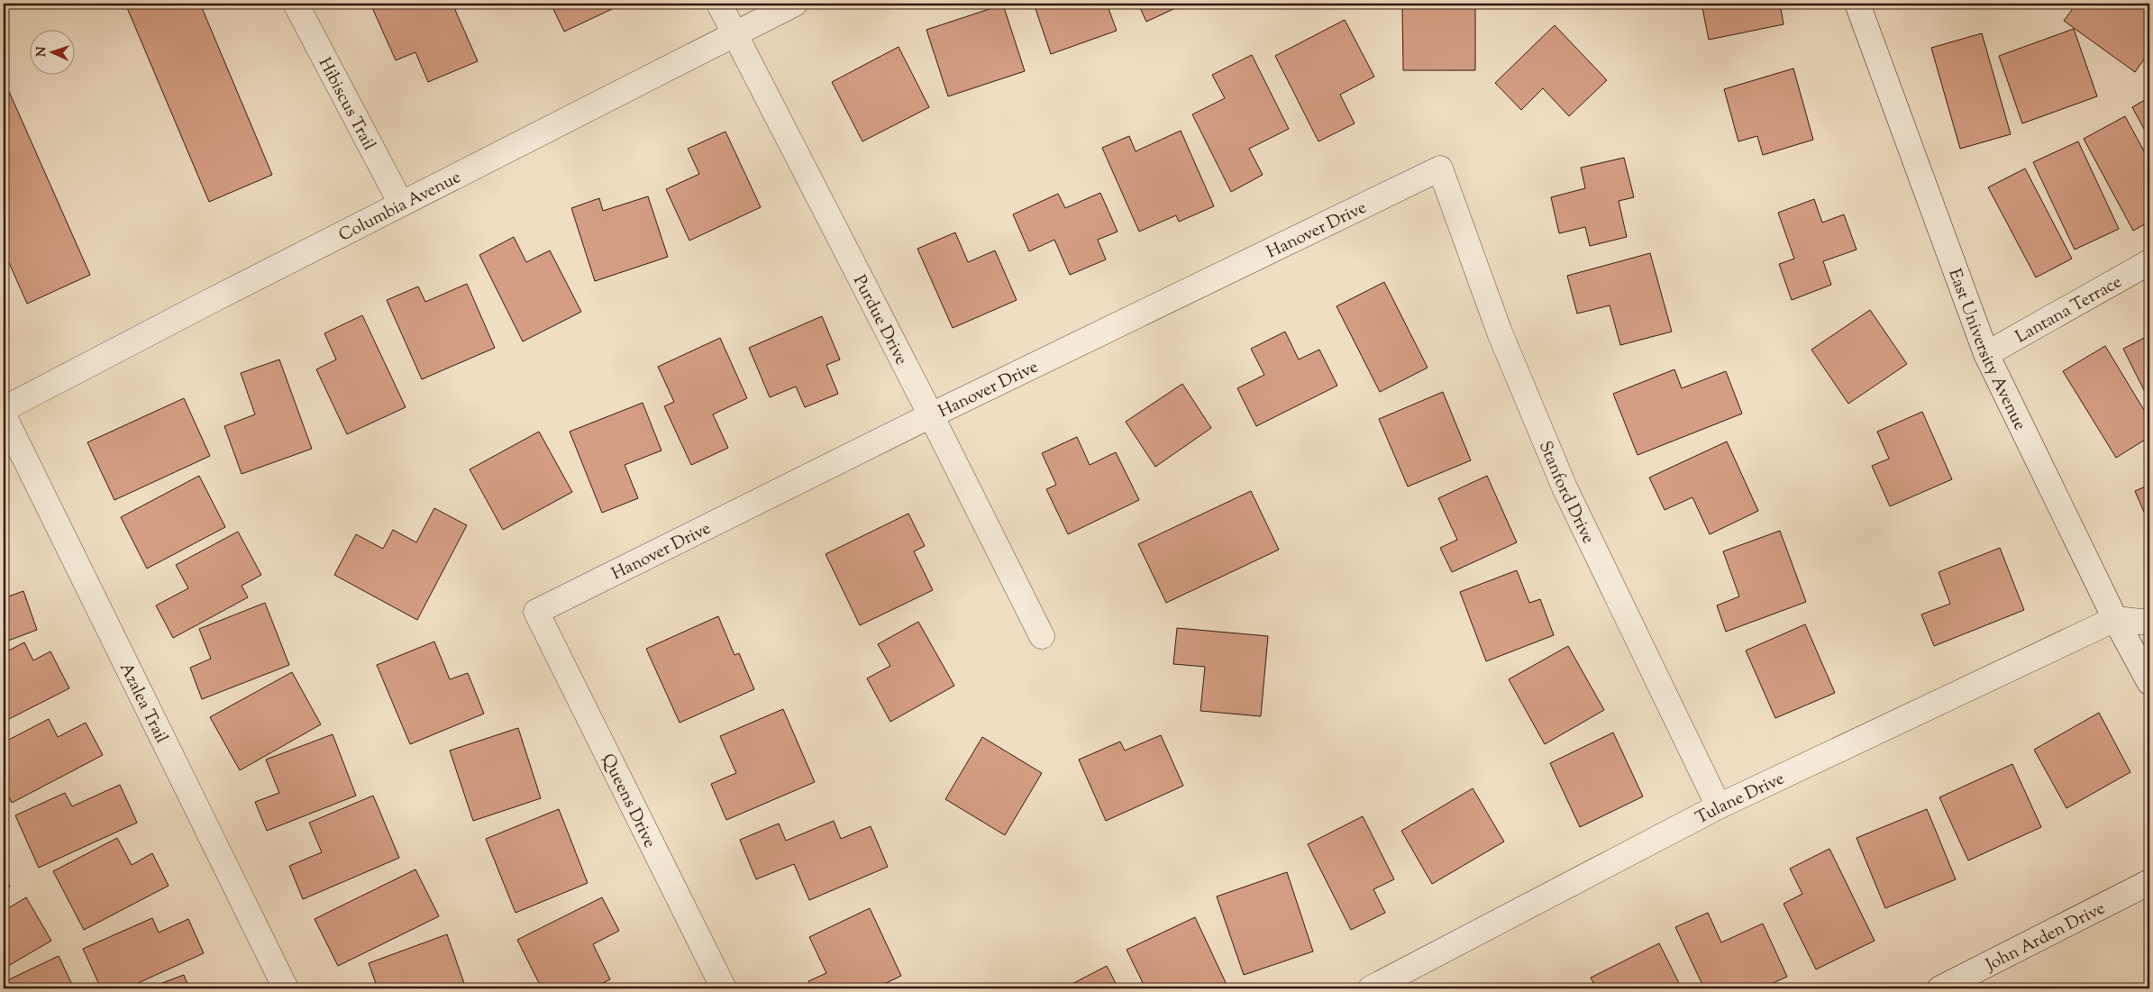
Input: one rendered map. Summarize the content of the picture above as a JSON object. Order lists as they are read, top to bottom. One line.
{"streets":{"street":["Hibiscus Trail","Columbia Avenue","Hanover Drive","Lantana Terrace","Purdue Drive","East University Avenue","Stanford Drive","Azalea Trail","Tulane Drive","Queens Drive","John Arden Drive"]},"crossings":[["Hibiscus Trail","Columbia Avenue"],["Columbia Avenue","Purdue Drive"],["Hanover Drive","Purdue Drive"],["Hanover Drive","Stanford Drive"],["Hanover Drive","Queens Drive"],["Lantana Terrace","East University Avenue"],["East University Avenue","Tulane Drive"],["Stanford Drive","Tulane Drive"]],"north":"left"}
